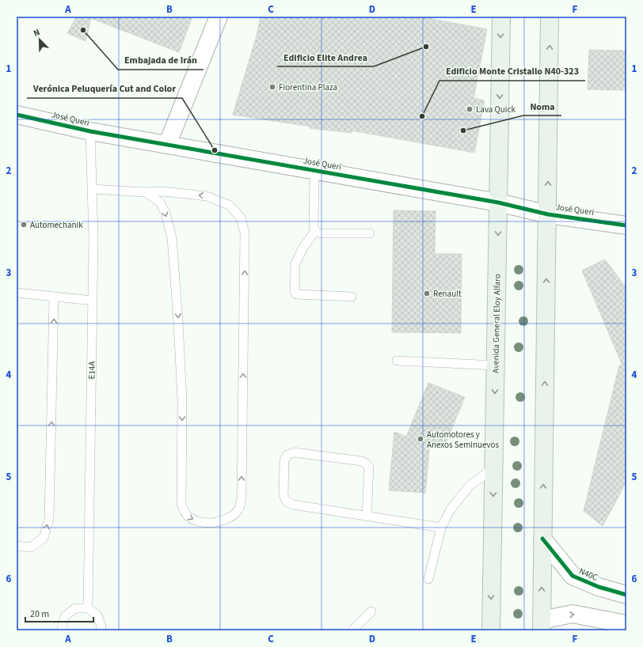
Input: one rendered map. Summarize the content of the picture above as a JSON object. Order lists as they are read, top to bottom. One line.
{"streets":{"main road":["Avenida General Eloy Alfaro"],"street":["José Queri","N40C"],"lane":["E14A"]},"crossings":[["José Queri","Avenida General Eloy Alfaro"],["José Queri","E14A"]],"places":["Embajada de Irán","Edificio Elite Andrea","Fiorentina Plaza","Lava Quick","Edificio Monte Cristallo N40-323","Noma","Verónica Peluquería Cut and Color","Automechanik","Renault","Automotores y Anexos Seminuevos"],"scale_bar":"20 m","north":"top left","grid":{"columns":["A","B","C","D","E","F"],"rows":["1","2","3","4","5","6"]}}
